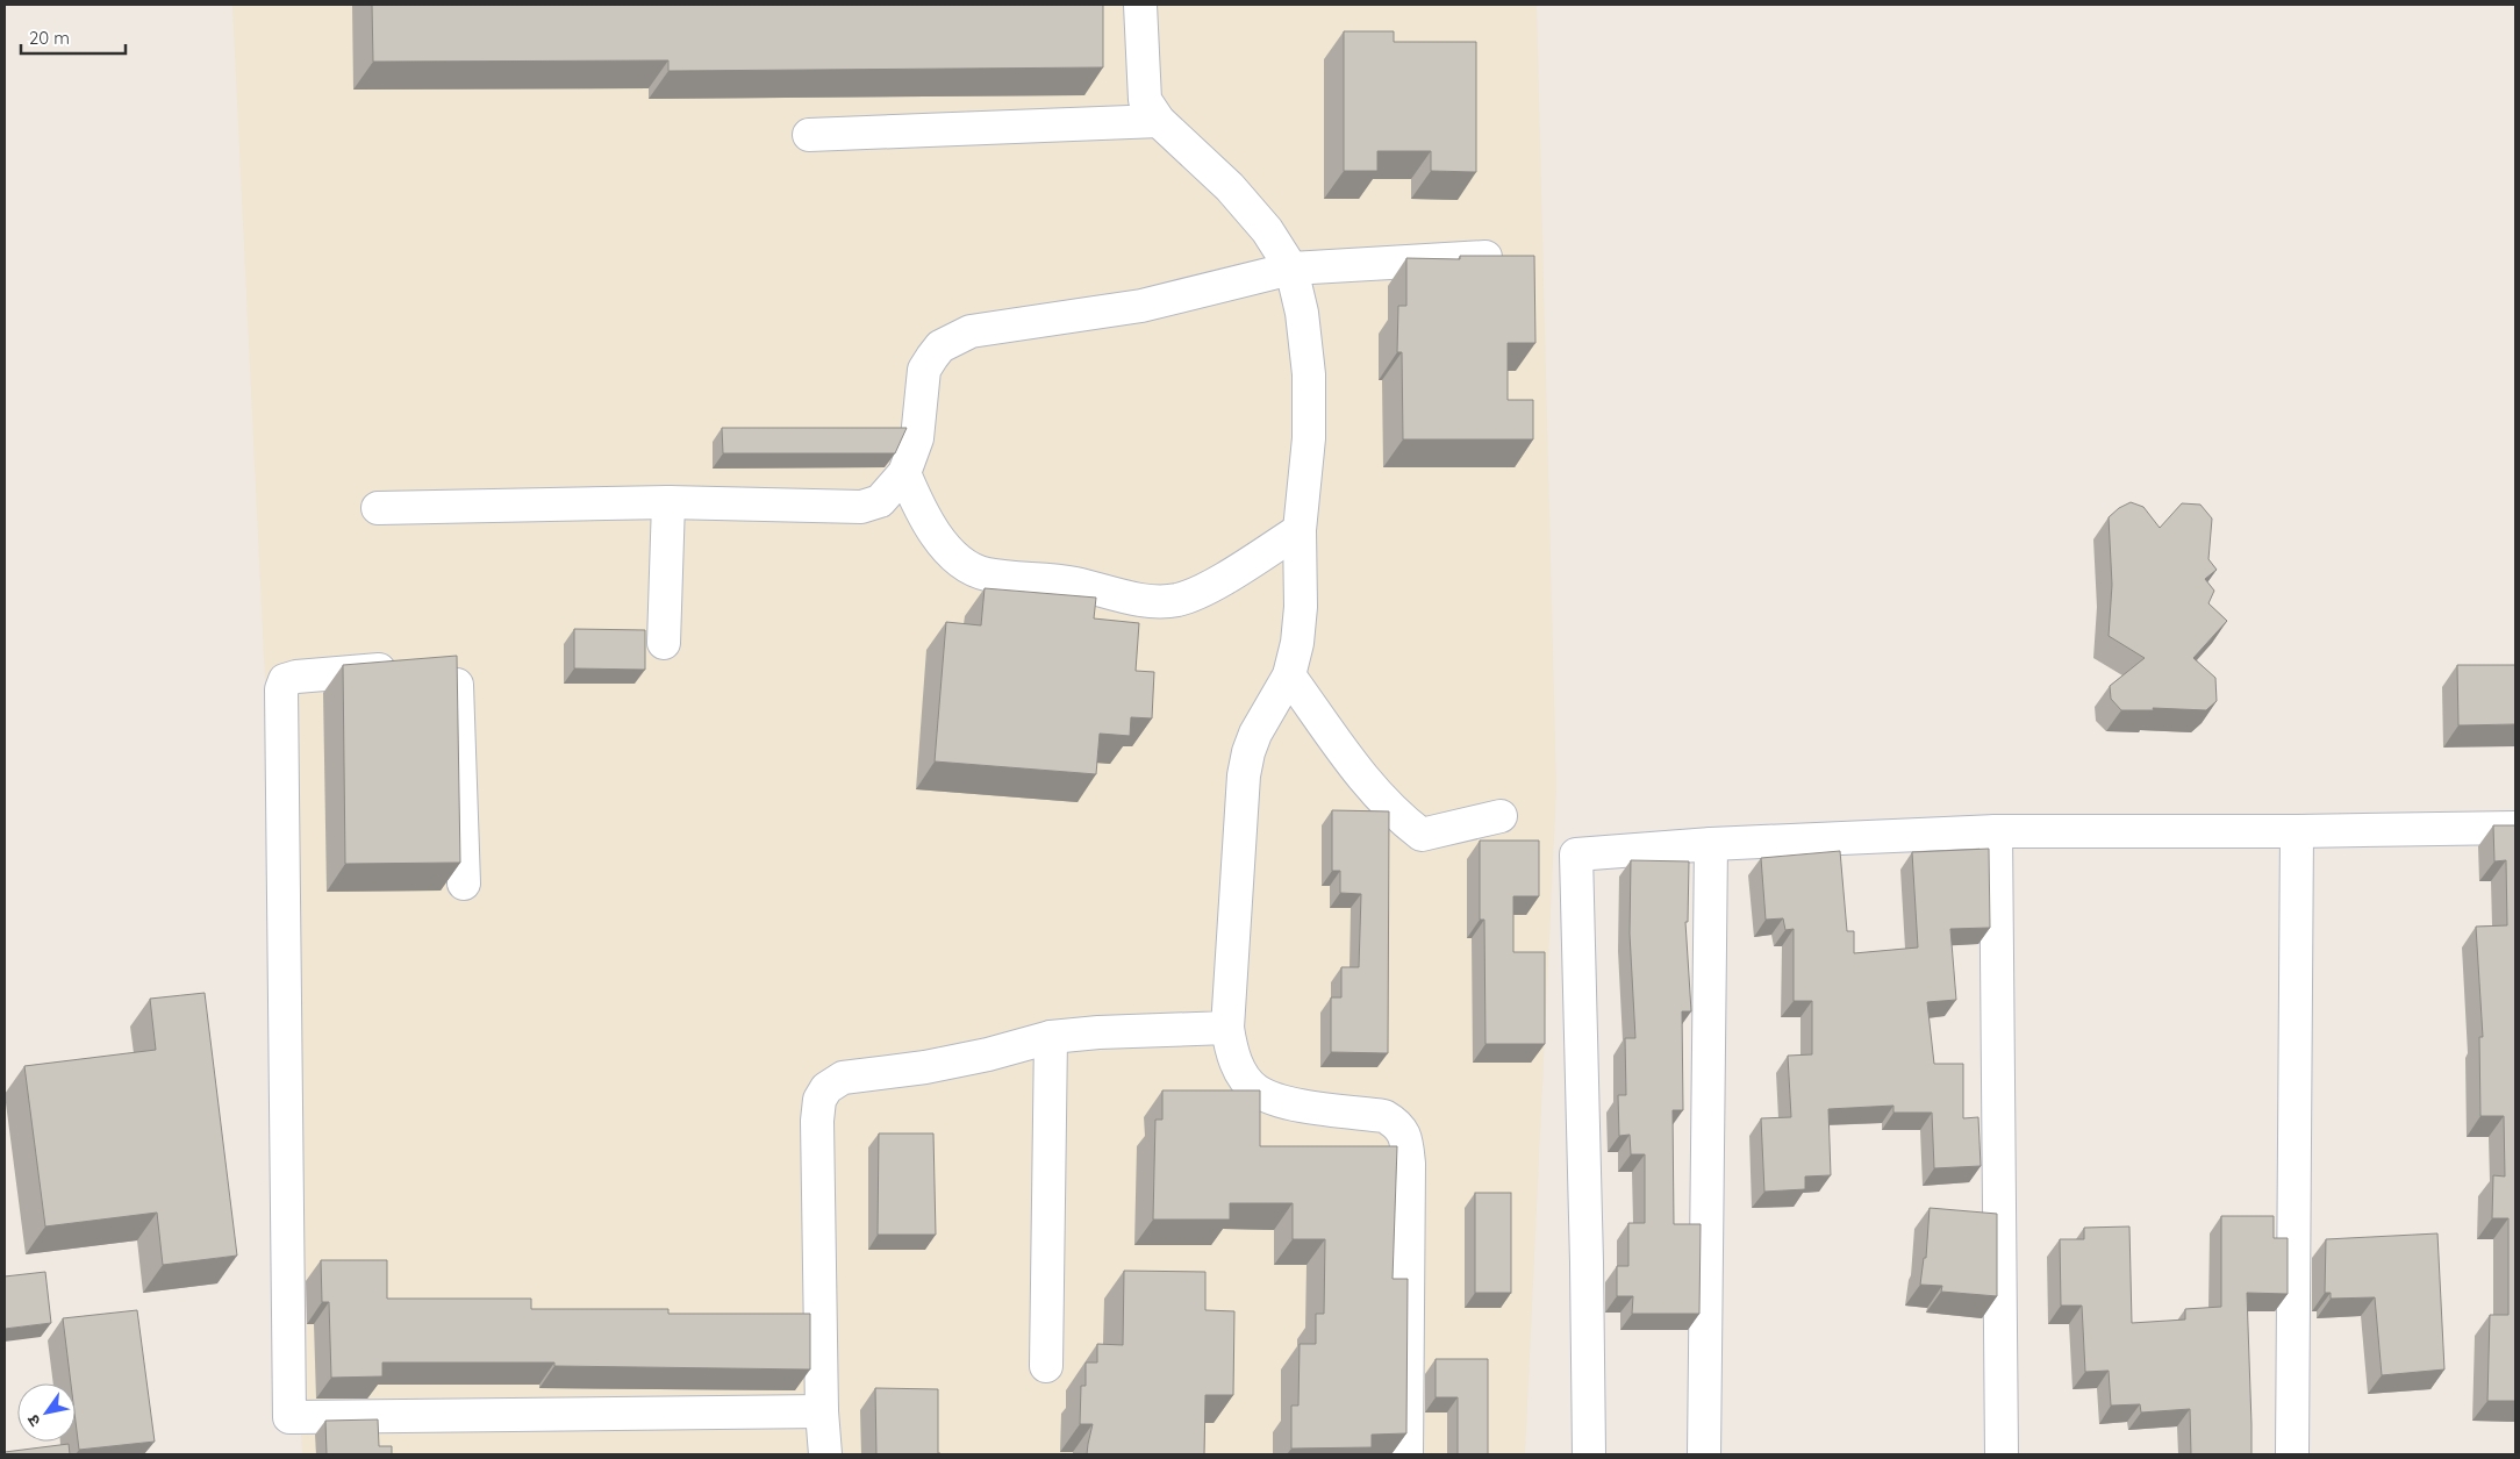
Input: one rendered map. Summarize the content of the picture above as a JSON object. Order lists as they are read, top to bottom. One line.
{"scale_bar":"20 m","north":"bottom left"}
